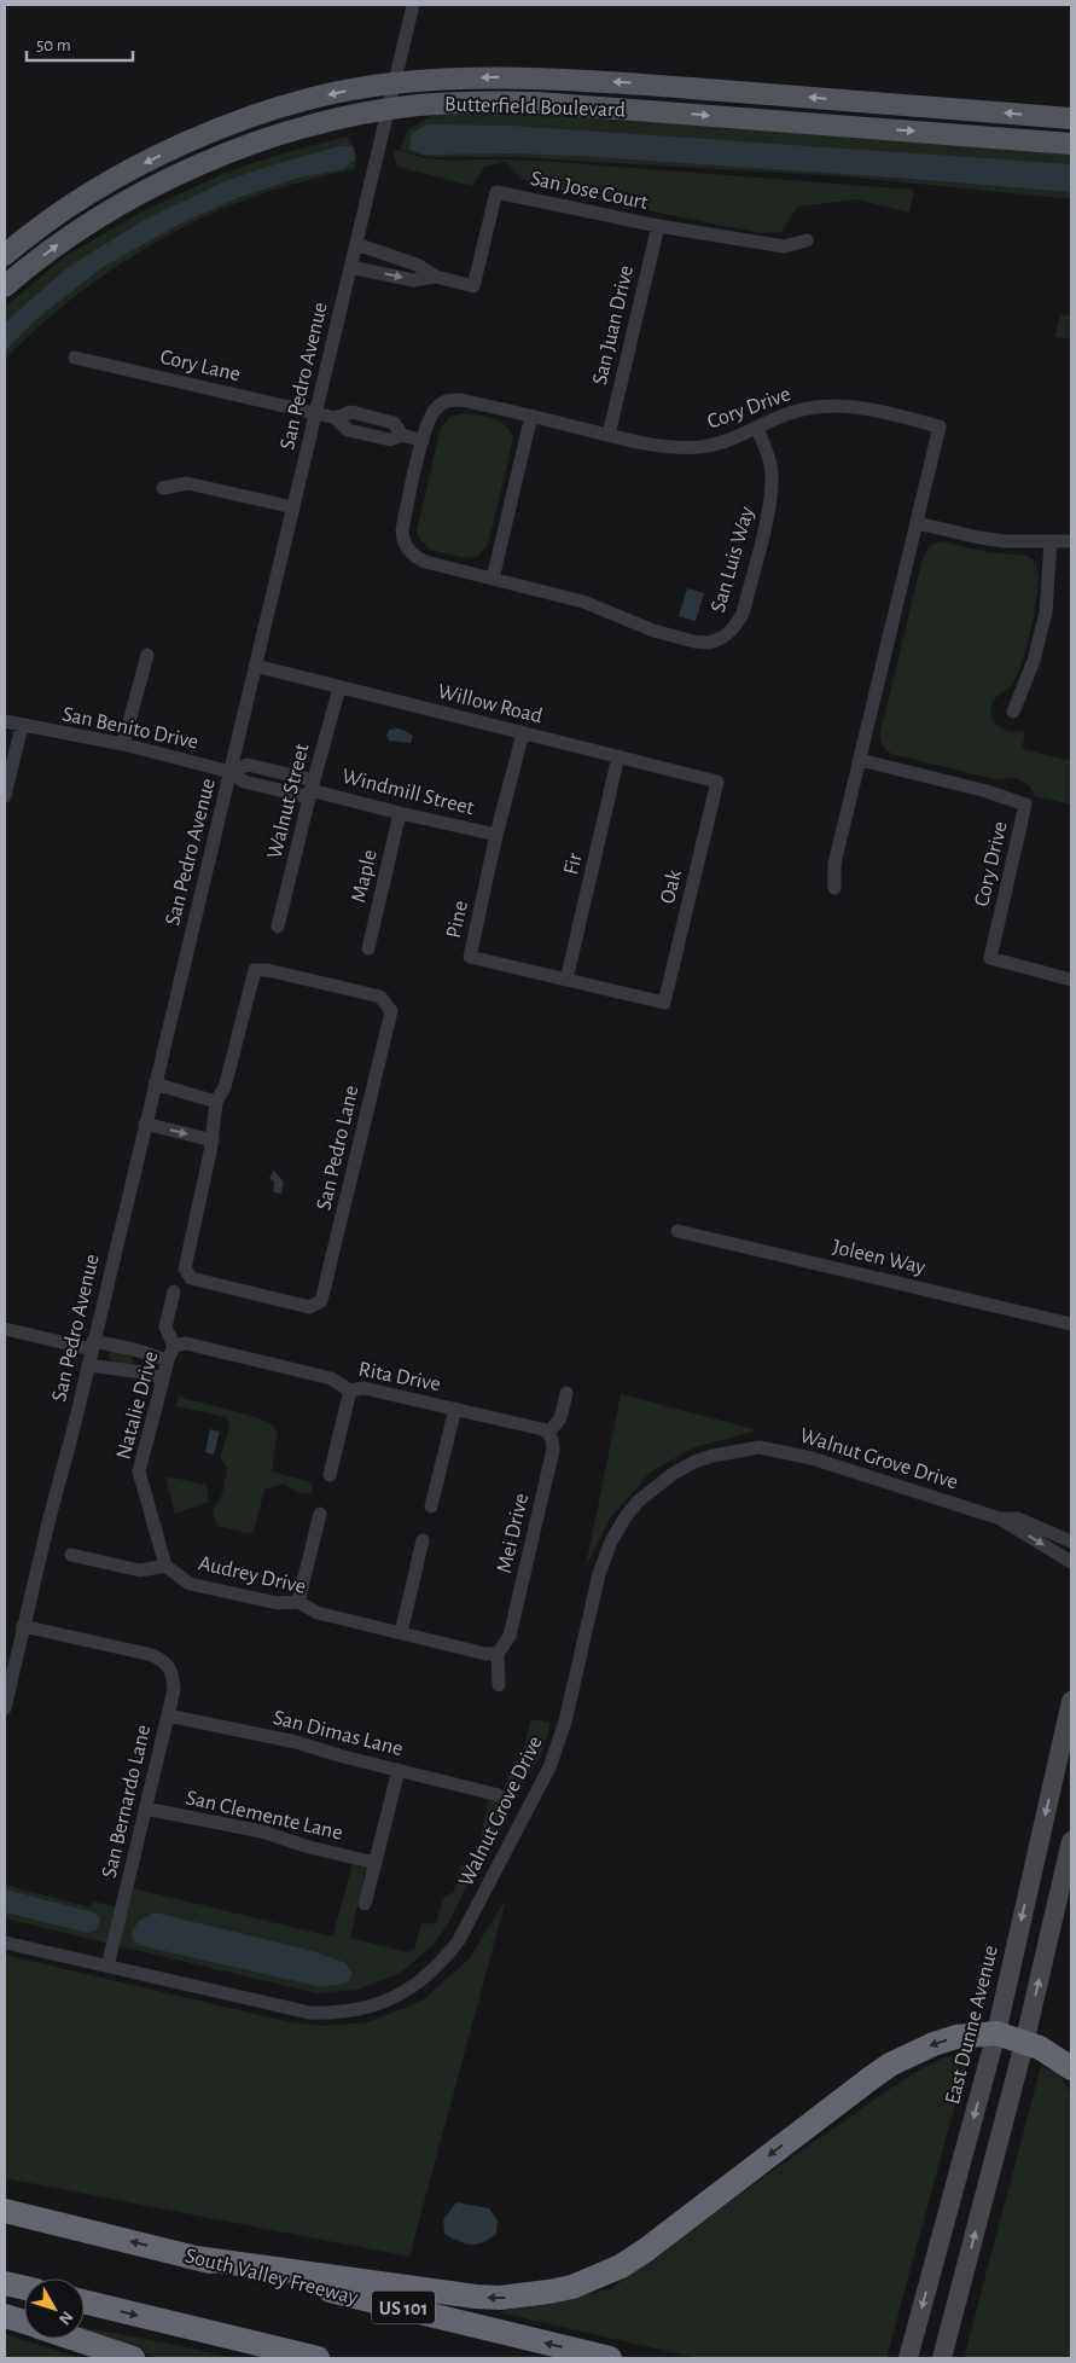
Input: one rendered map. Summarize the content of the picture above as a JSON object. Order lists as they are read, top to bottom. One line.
{"streets":{"highway":["South Valley Freeway","US 101"],"main road":["Butterfield Boulevard","East Dunne Avenue"],"street":["San Jose Court","San Juan Drive","Cory Lane","San Pedro Avenue","Cory Drive","San Luis Way","Willow Road","San Benito Drive","Windmill Street","Walnut Street","Fir","Maple","Oak","Pine","San Pedro Lane","Joleen Way","Rita Drive","Natalie Drive","Walnut Grove Drive","Mei Drive","Audrey Drive","San Dimas Lane","San Bernardo Lane","San Clemente Lane"]},"crossings":[["Butterfield Boulevard","San Pedro Avenue"],["San Jose Court","San Juan Drive"],["San Jose Court","San Pedro Avenue"],["San Juan Drive","Cory Drive"],["Cory Lane","San Pedro Avenue"],["San Pedro Avenue","Willow Road"],["San Pedro Avenue","San Benito Drive"],["San Pedro Avenue","Windmill Street"],["San Pedro Avenue","San Bernardo Lane"],["Cory Drive","San Luis Way"],["Willow Road","Walnut Street"],["Willow Road","Fir"],["Willow Road","Oak"],["Willow Road","Pine"],["San Benito Drive","Windmill Street"],["Windmill Street","Walnut Street"],["Windmill Street","Maple"],["Windmill Street","Pine"],["Fir","Pine"],["Oak","Pine"],["Rita Drive","Natalie Drive"],["Rita Drive","Mei Drive"],["Natalie Drive","Audrey Drive"],["Walnut Grove Drive","San Bernardo Lane"],["Mei Drive","Audrey Drive"],["San Dimas Lane","San Bernardo Lane"],["San Bernardo Lane","San Clemente Lane"]],"scale_bar":"50 m","north":"bottom right"}
